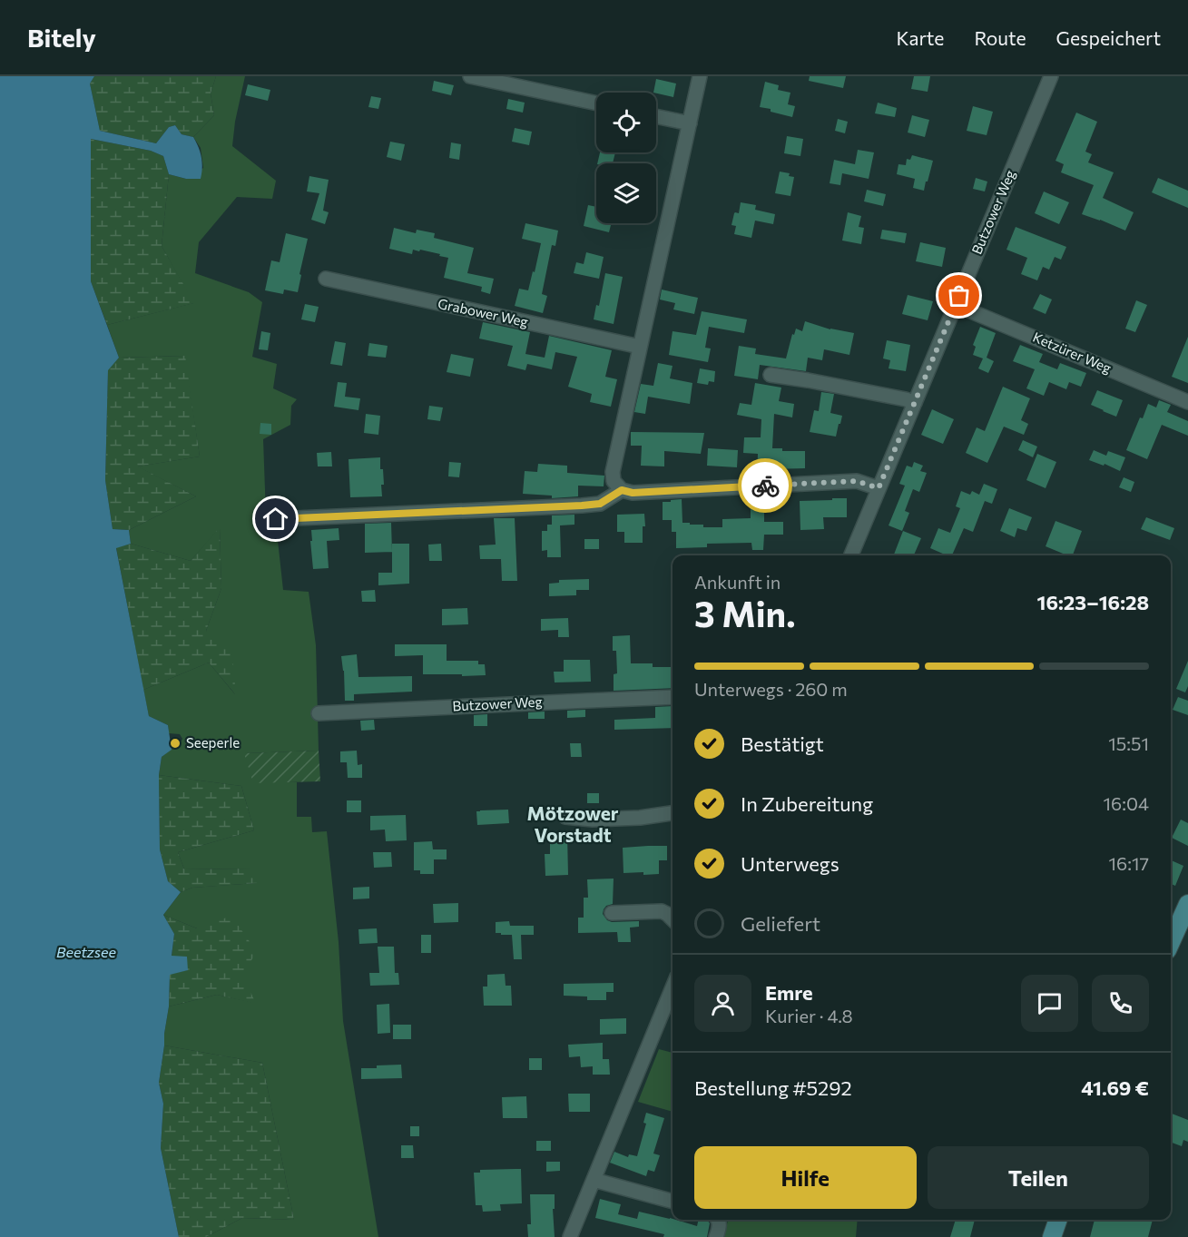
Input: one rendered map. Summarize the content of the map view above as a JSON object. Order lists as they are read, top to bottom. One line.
{"streets":{"street":["Butzower Weg","Grabower Weg","Ketzürer Weg"]},"crossings":[["Butzower Weg","Ketzürer Weg"]],"districts":["Mötzower Vorstadt"],"water":["Beetzsee"],"places":["Seeperle"],"page":{"header":"Bitely","nav":["Karte","Route","Gespeichert"],"heading":["3 Min.","Ankunft in","16:23–16:28"],"panel":["Emre","Kurier · 4.8","Bestellung #5292","41.69 €"],"bar":"Unterwegs · 260 m","list":[["Bestätigt","15:51"],["In Zubereitung","16:04"],["Unterwegs","16:17"],"Geliefert"],"buttons":["Hilfe","Teilen"]}}
